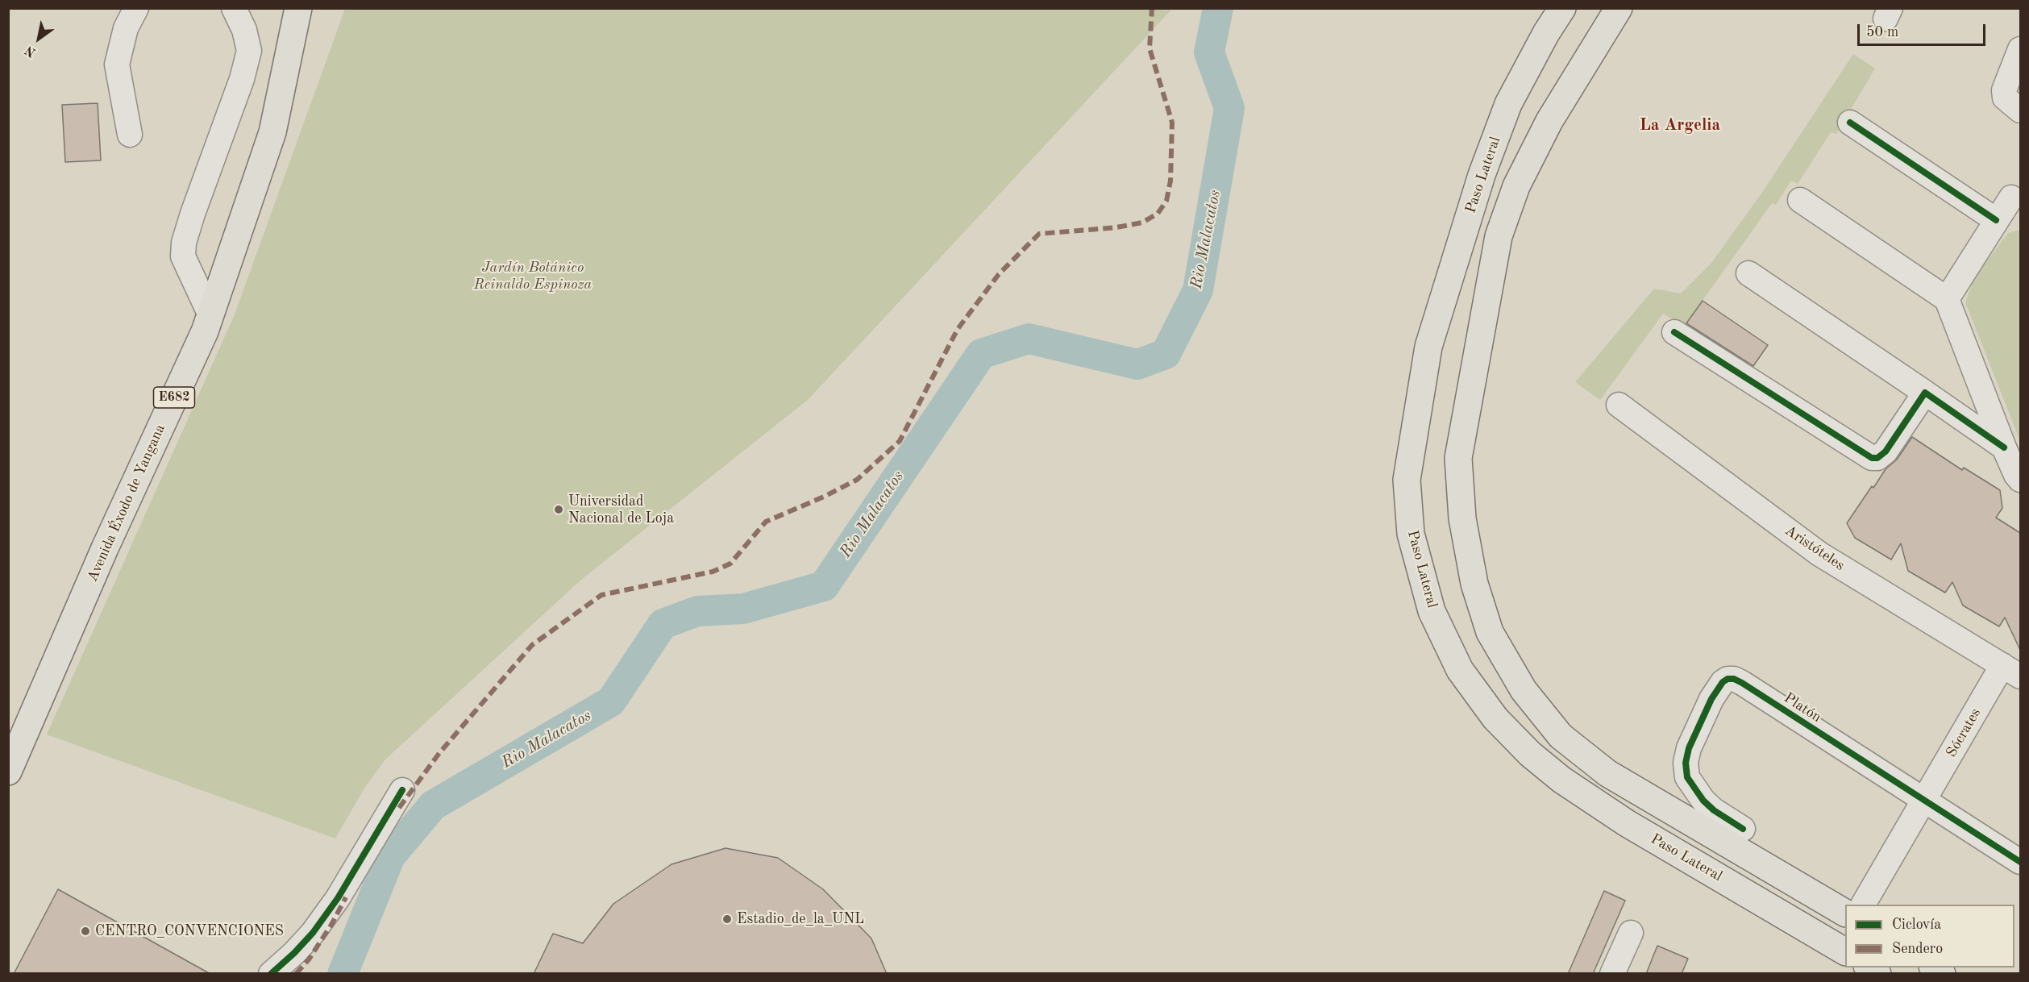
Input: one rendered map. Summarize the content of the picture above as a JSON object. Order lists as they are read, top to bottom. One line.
{"streets":{"main road":["Paso Lateral","E682","Avenida Éxodo de Yangana"],"street":["Aristóteles","Platón","Sócrates"]},"crossings":[["Aristóteles","Sócrates"],["Platón","Sócrates"]],"districts":["La Argelia"],"water":["Rio Malacatos"],"parks":["Jardín Botánico Reinaldo Espinoza"],"places":["Universidad Nacional de Loja","Estadio_de_la_UNL","CENTRO_CONVENCIONES"],"legend":["Ciclovía","Sendero"],"scale_bar":"50 m","north":"bottom left"}
